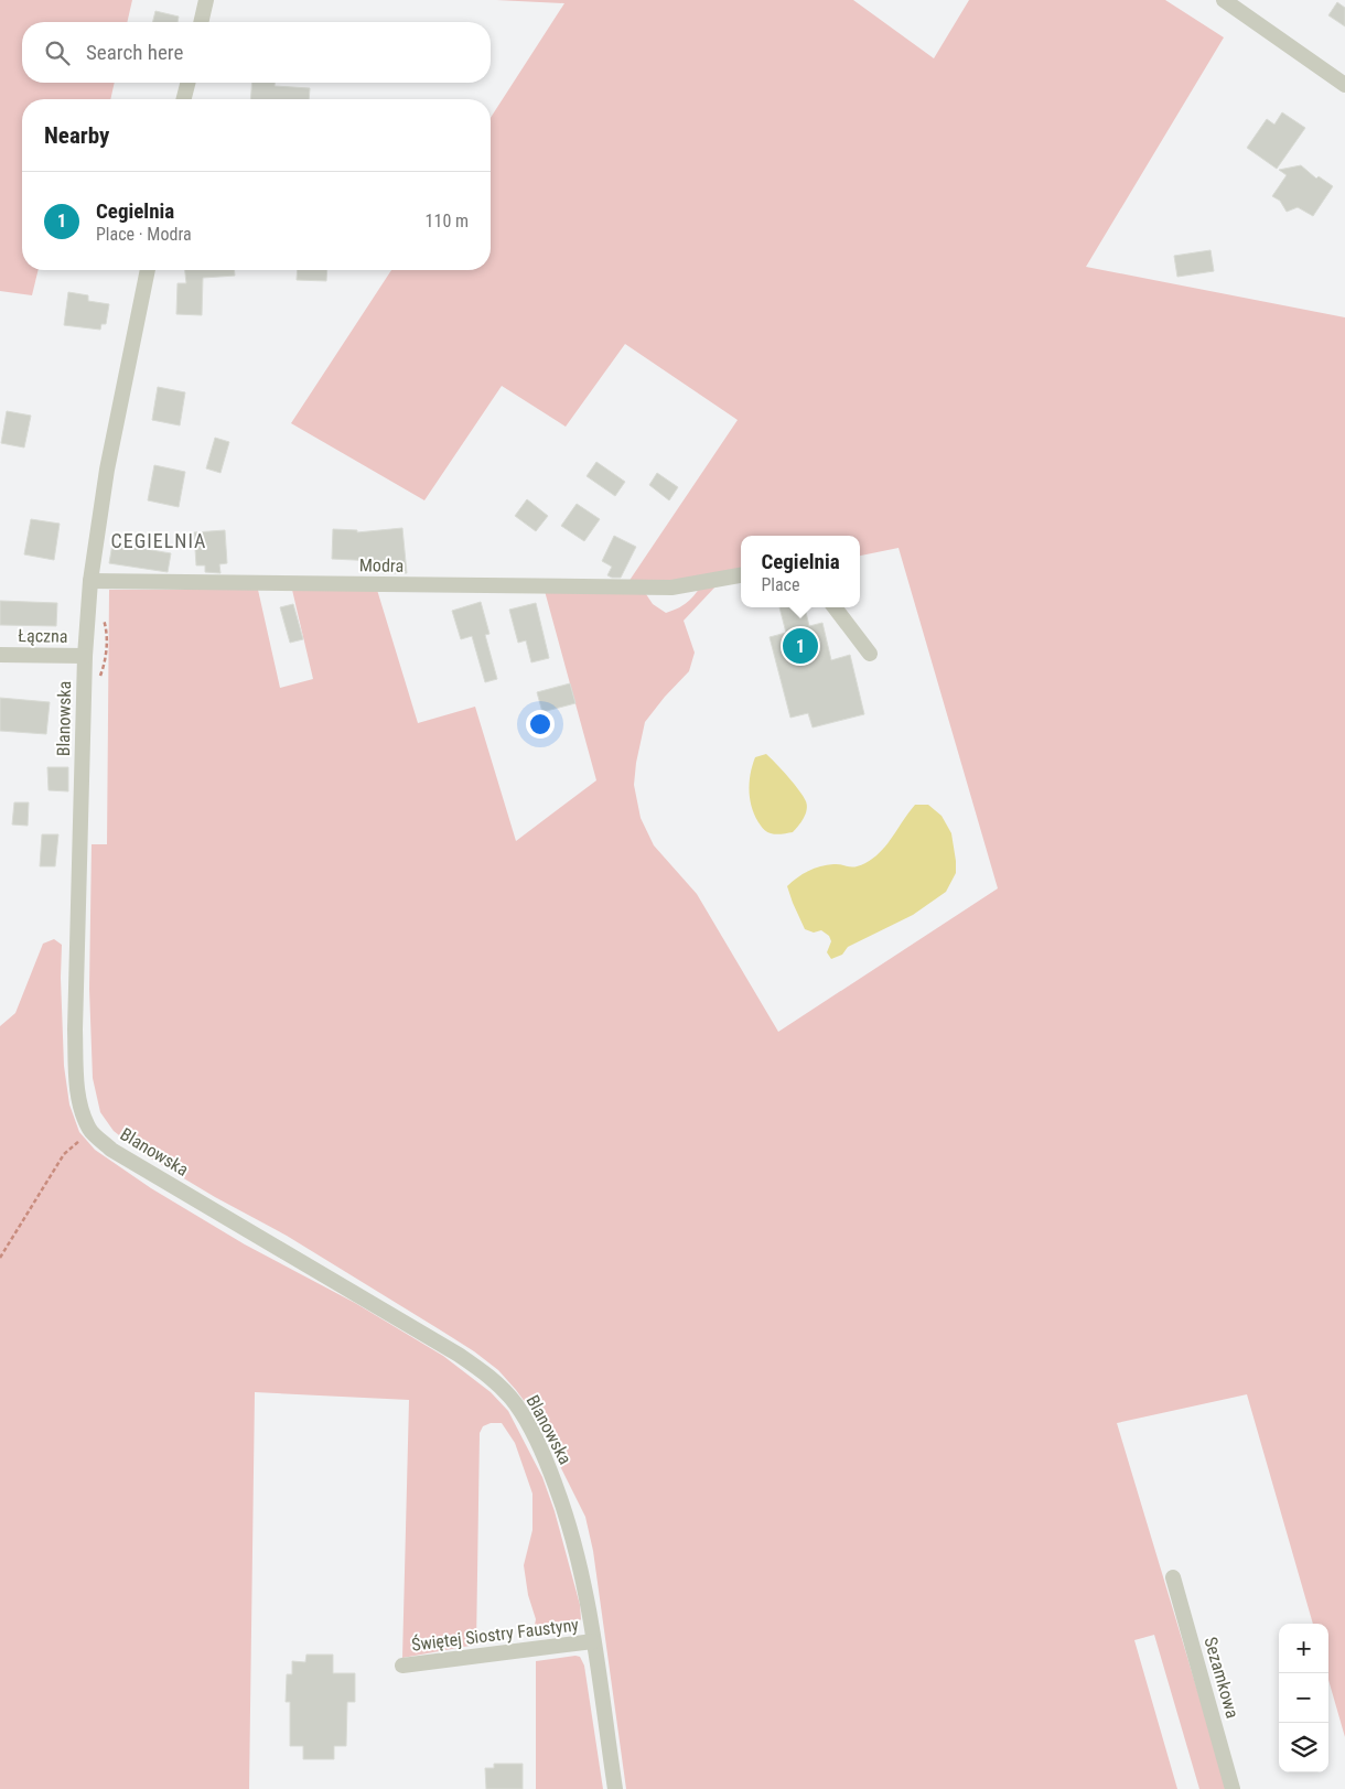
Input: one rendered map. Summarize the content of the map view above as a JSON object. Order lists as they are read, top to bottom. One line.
{"streets":{"street":["Modra","Łączna","Blanowska","Świętej Siostry Faustyny","Sezamkowa"]},"crossings":[["Modra","Blanowska"],["Łączna","Blanowska"],["Blanowska","Świętej Siostry Faustyny"]],"districts":["CEGIELNIA"],"page":{"search":"Search here","heading":"Nearby","list":[{"mark":"1","name":"Cegielnia","note":"Place · Modra","value":"110 m"}],"popup":["Cegielnia","Place"],"pins":"1","map_buttons":["+","−"]}}
